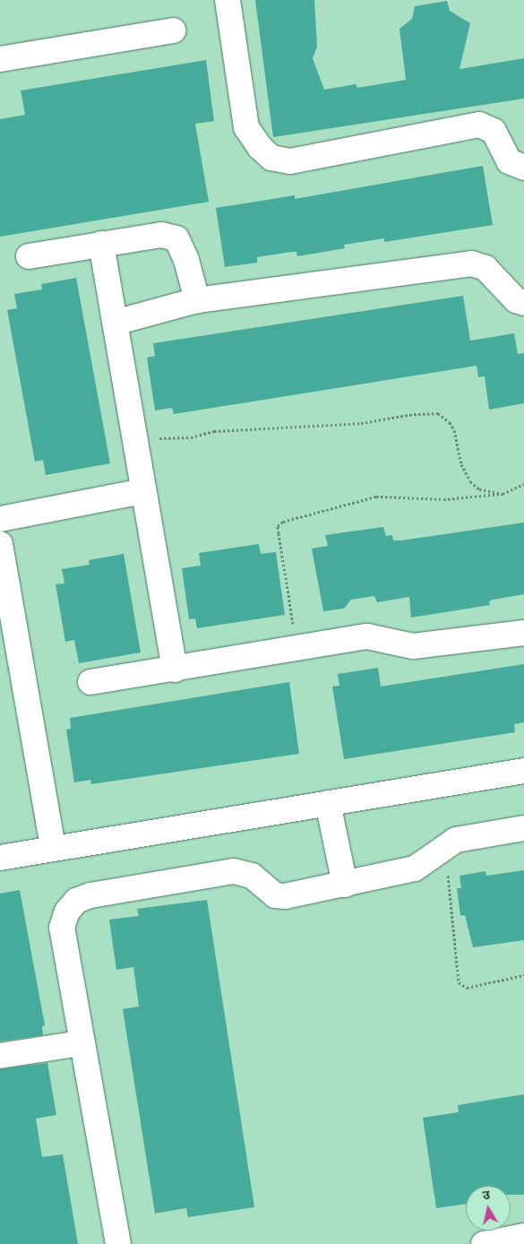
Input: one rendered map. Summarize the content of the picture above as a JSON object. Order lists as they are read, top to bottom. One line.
{"north":"top"}
